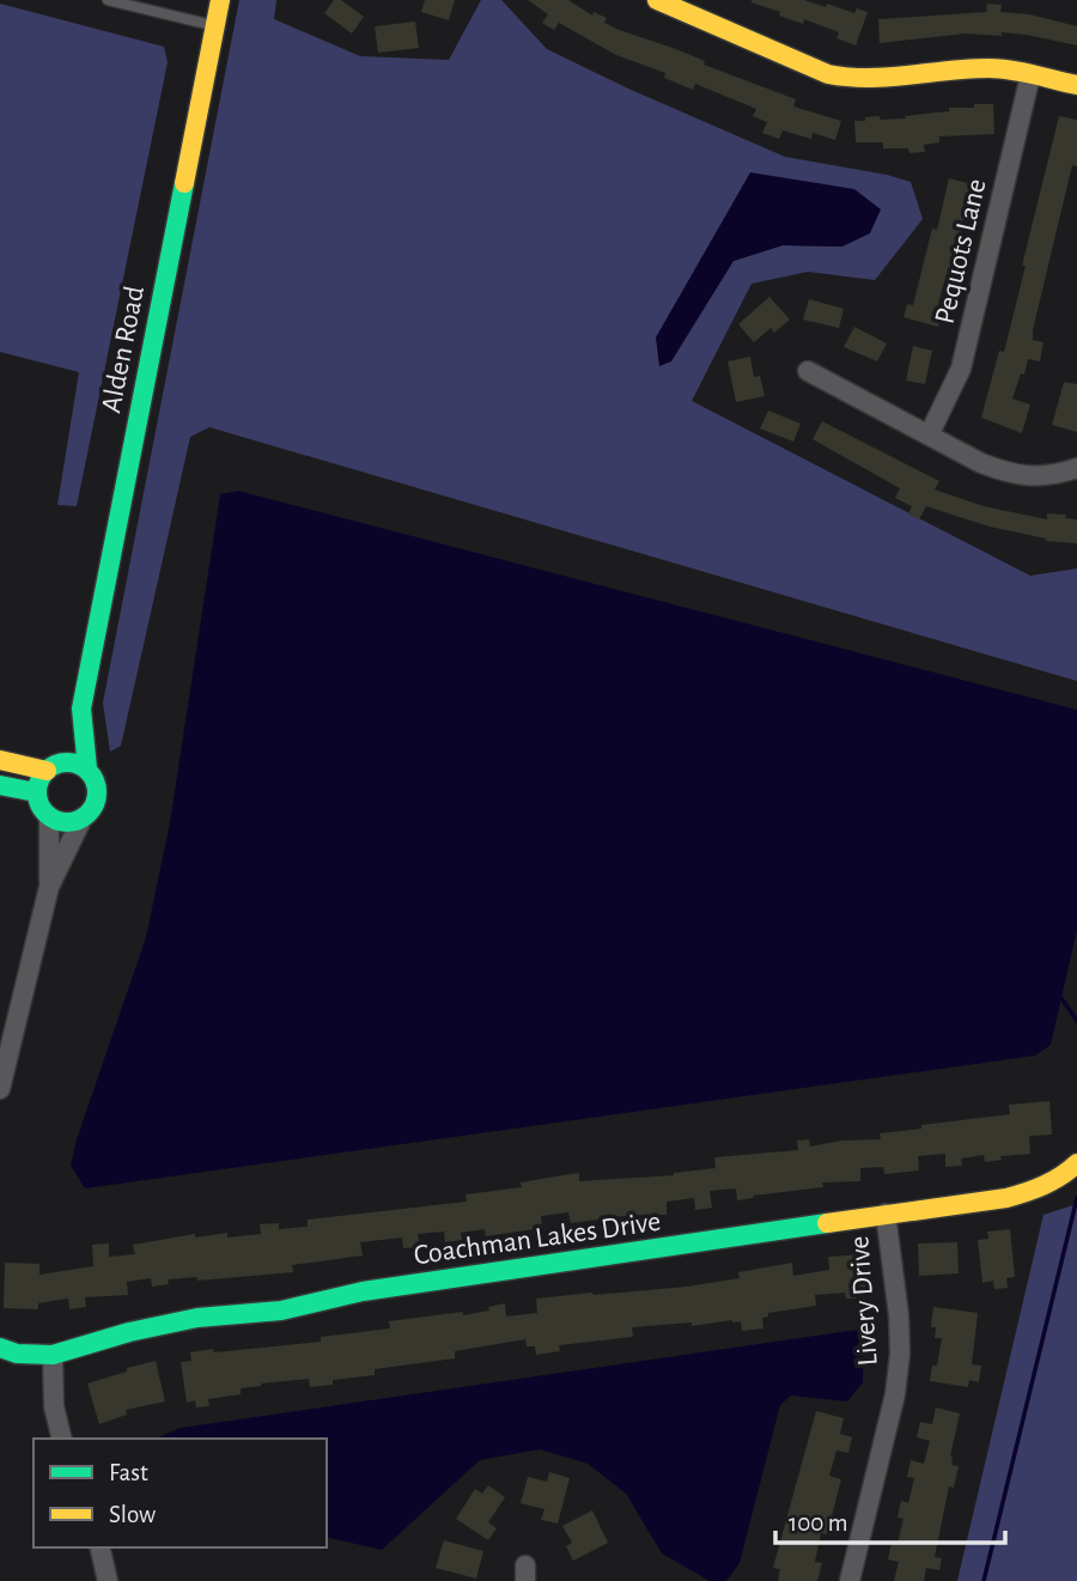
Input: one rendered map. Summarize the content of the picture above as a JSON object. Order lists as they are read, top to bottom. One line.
{"streets":{"street":["Pequots Lane","Alden Road","Coachman Lakes Drive","Livery Drive"]},"crossings":[["Coachman Lakes Drive","Livery Drive"]],"legend":["Fast","Slow"],"scale_bar":"100 m"}
